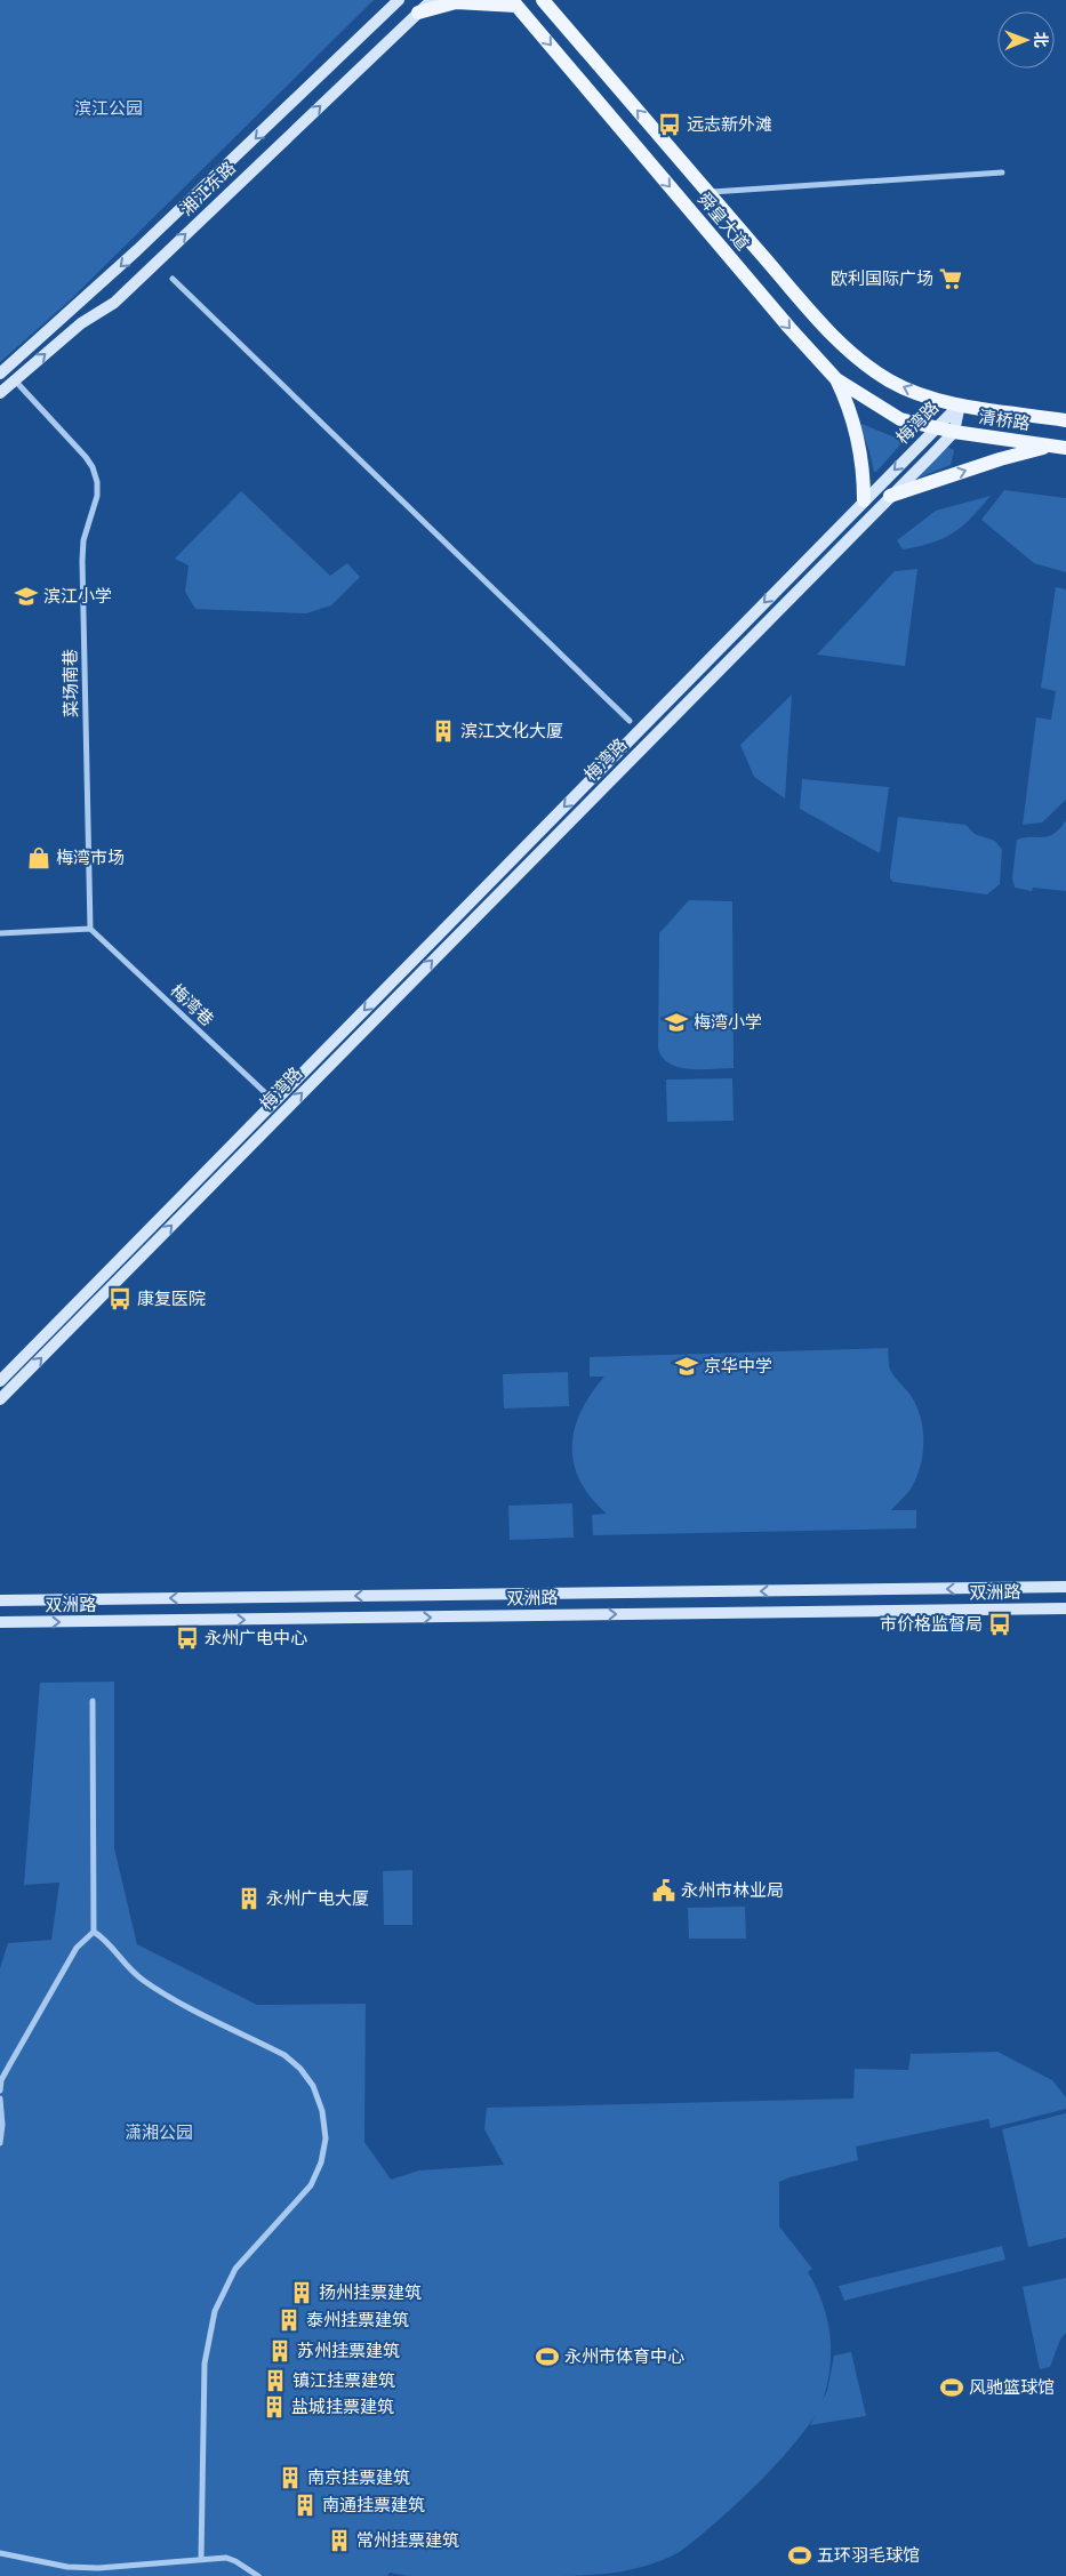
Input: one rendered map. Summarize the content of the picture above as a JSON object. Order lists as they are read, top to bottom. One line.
{"streets":{"main road":["湘江东路","舜皇大道","清桥路","梅湾路","双洲路"],"street":["菜场南巷","梅湾巷"]},"crossings":[["湘江东路","菜场南巷"],["舜皇大道","清桥路"],["舜皇大道","梅湾路"],["清桥路","梅湾路"],["梅湾路","梅湾巷"],["菜场南巷","梅湾巷"]],"parks":["滨江公园","潇湘公园"],"places":{"bus stop":["远志新外滩","康复医院","市价格监督局","永州广电中心"],"supermarket":["欧利国际广场"],"school or university":["滨江小学","梅湾小学","京华中学"],"building":["滨江文化大厦","永州广电大厦","扬州挂票建筑","泰州挂票建筑","苏州挂票建筑","镇江挂票建筑","盐城挂票建筑","南京挂票建筑","南通挂票建筑","常州挂票建筑"],"shop":["梅湾市场"],"public building":["永州市林业局"],"sports":["永州市体育中心","风驰篮球馆","五环羽毛球馆"]},"north":"right"}
